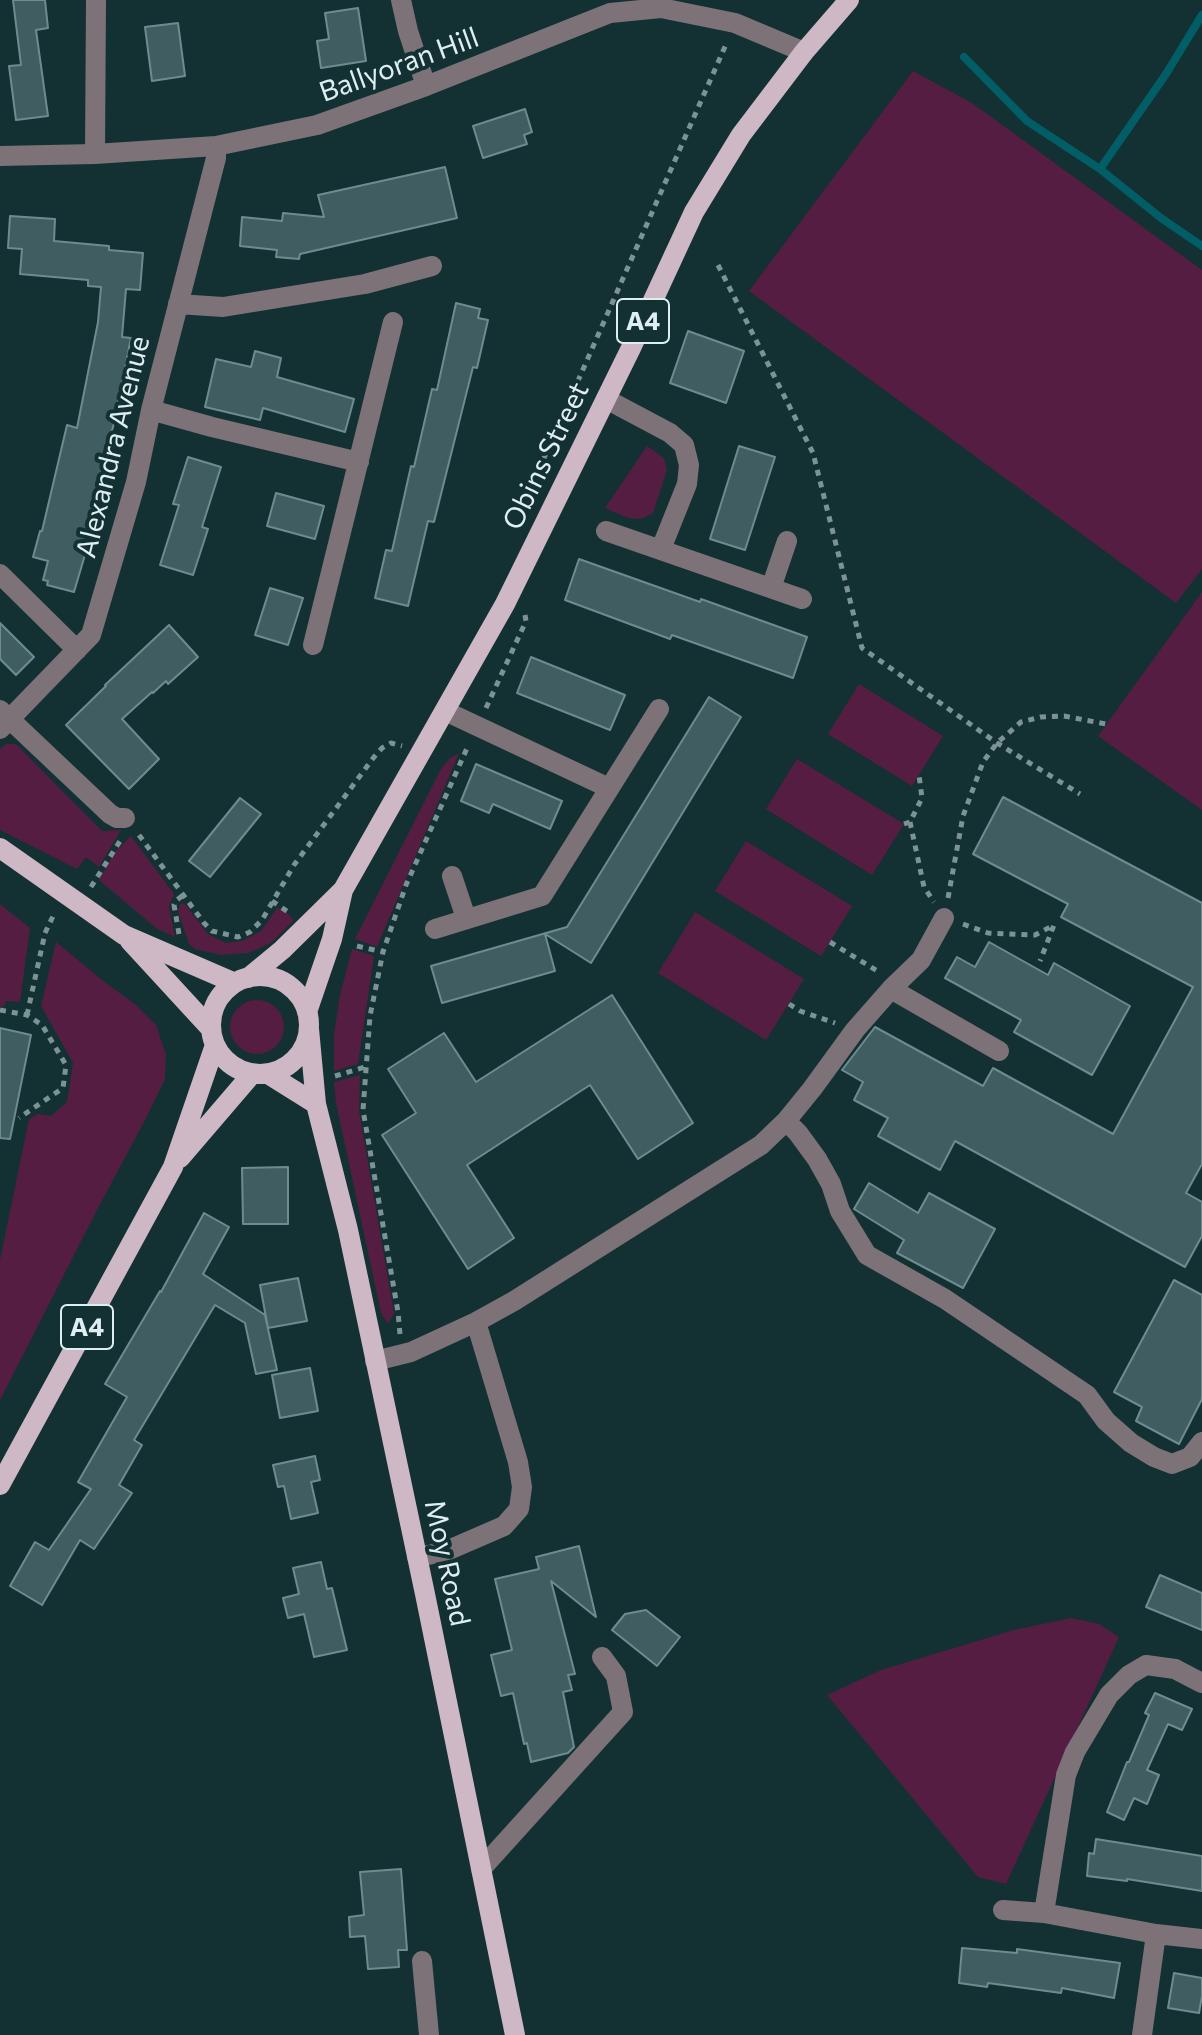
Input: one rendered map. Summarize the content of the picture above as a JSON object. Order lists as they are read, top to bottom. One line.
{"streets":{"main road":["A4","Obins Street","Moy Road"],"street":["Ballyoran Hill","Alexandra Avenue"]},"crossings":[["Ballyoran Hill","A4"],["Ballyoran Hill","Alexandra Avenue"],["Ballyoran Hill","Obins Street"],["A4","Obins Street"],["A4","Moy Road"],["Obins Street","Moy Road"]]}
